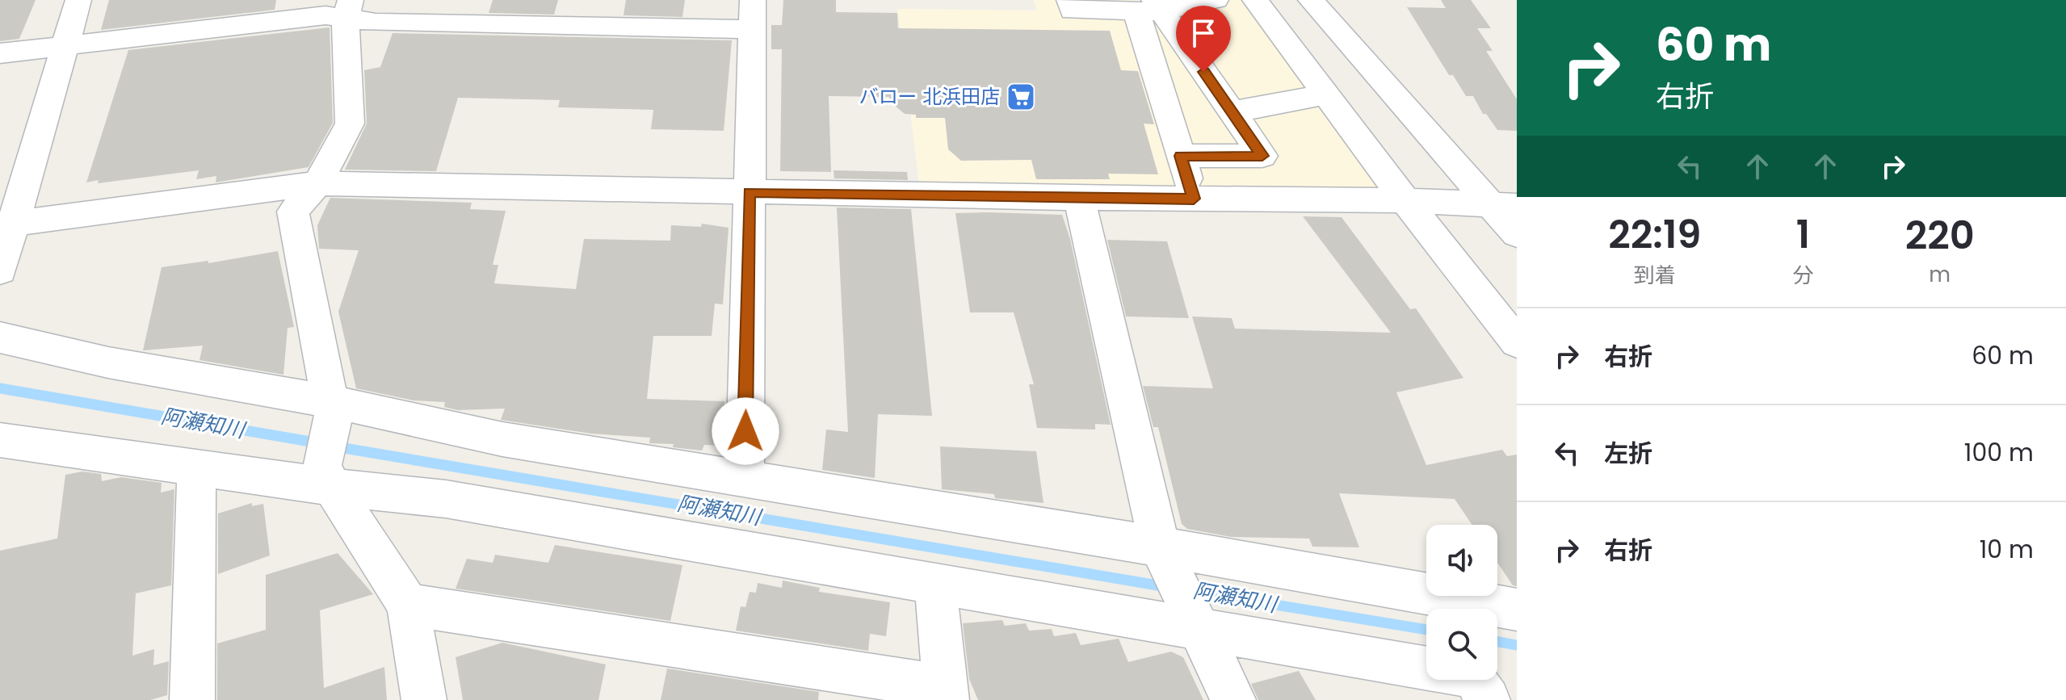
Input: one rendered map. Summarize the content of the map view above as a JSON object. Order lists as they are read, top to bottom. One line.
{"water":["阿瀬知川"],"places":{"supermarket":["バロー 北浜田店"]},"page":{"turn":["60 m","右折"],"eta":["22:19","到着","1","分","220","m"],"list":[{"name":"右折","value":"60 m"},{"name":"左折","value":"100 m"},{"name":"右折","value":"10 m"}]}}
